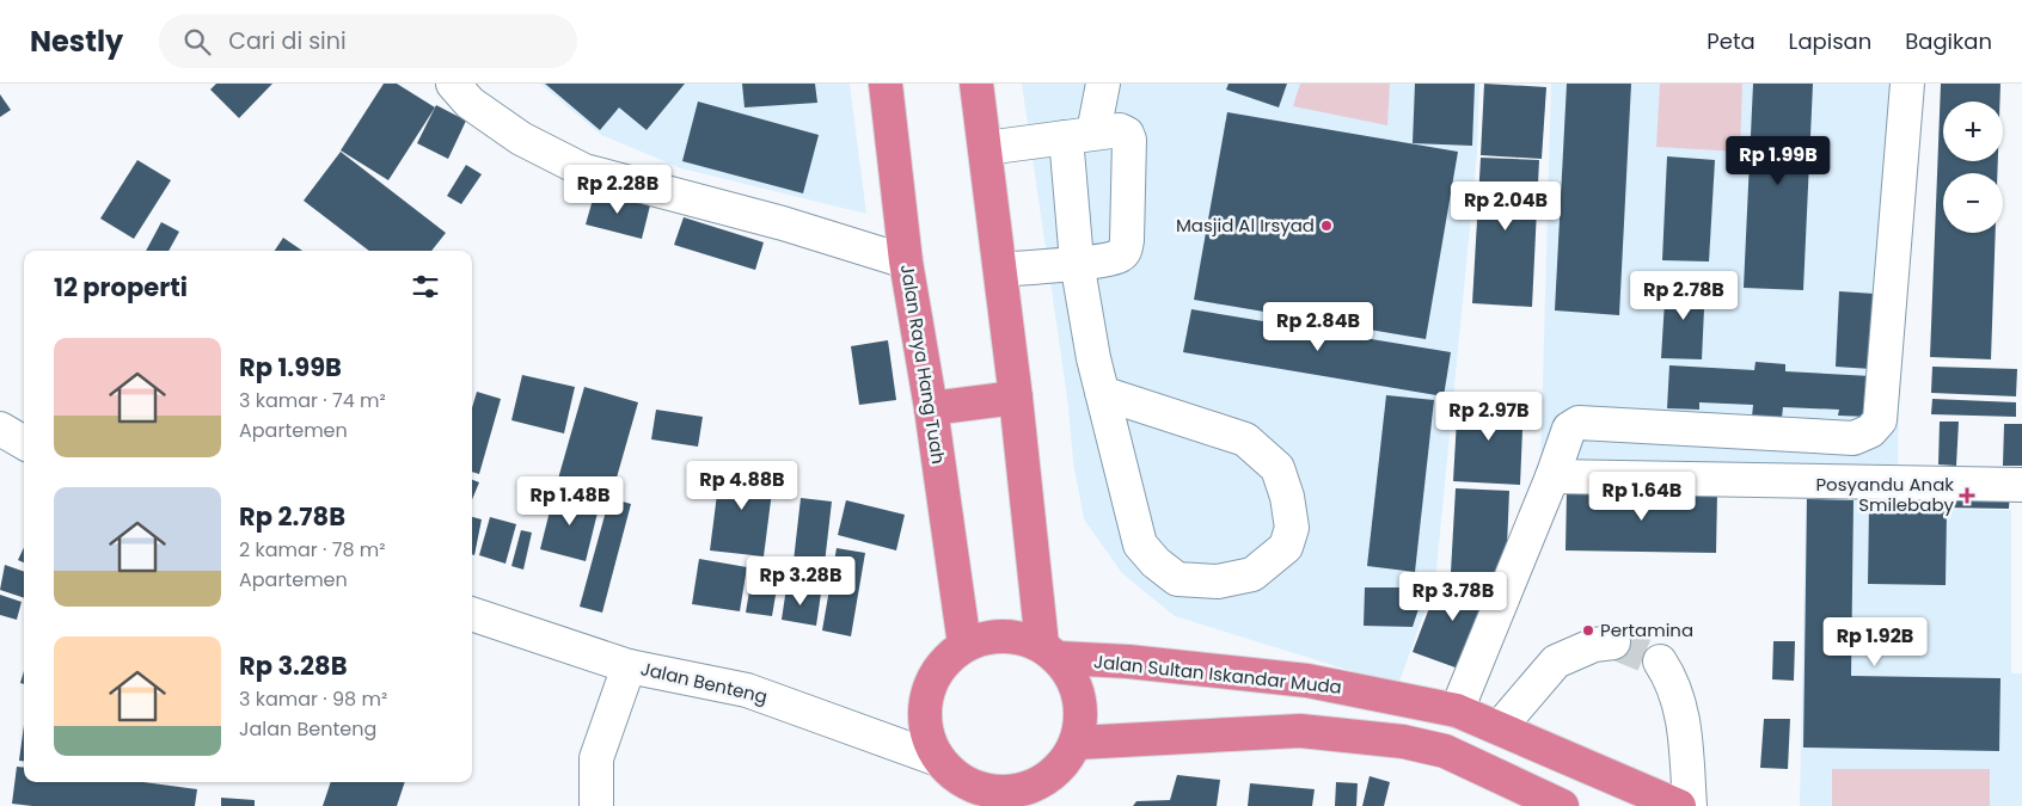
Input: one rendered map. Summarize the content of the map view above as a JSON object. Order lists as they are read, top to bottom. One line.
{"streets":{"highway":["Jalan Raya Hang Tuah","Jalan Sultan Iskandar Muda"],"street":["Jalan Benteng"]},"crossings":[["Jalan Raya Hang Tuah","Jalan Sultan Iskandar Muda"],["Jalan Raya Hang Tuah","Jalan Benteng"],["Jalan Sultan Iskandar Muda","Jalan Benteng"]],"places":{"other":["Masjid Al Irsyad","Pertamina"],"health":["Posyandu Anak Smilebaby"]},"page":{"header":"Nestly","search":"Cari di sini","nav":["Peta","Lapisan","Bagikan"],"map_buttons":["+","−"],"price":["Rp 1.99B","Rp 2.28B","Rp 2.04B","Rp 2.78B","Rp 2.84B","Rp 2.97B","Rp 4.88B","Rp 1.64B","Rp 1.48B","Rp 3.28B","Rp 3.78B","Rp 1.92B"],"heading":"12 properti","list":[{"name":"Rp 1.99B","note":"3 kamar · 74 m² · Apartemen"},{"name":"Rp 2.78B","note":"2 kamar · 78 m² · Apartemen"},{"name":"Rp 3.28B","note":"3 kamar · 98 m² · Jalan Benteng"}]}}
